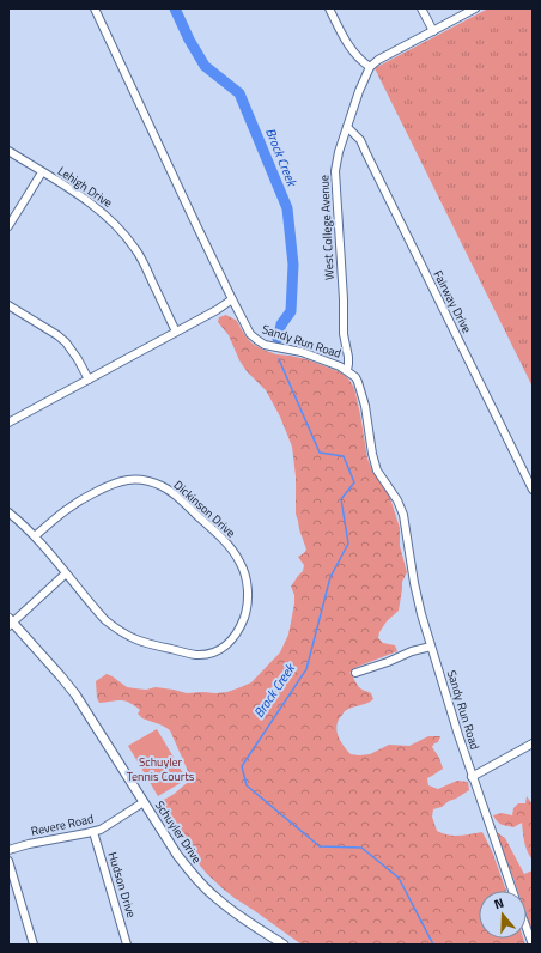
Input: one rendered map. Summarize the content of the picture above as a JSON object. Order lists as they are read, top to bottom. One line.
{"streets":{"street":["Lehigh Drive","West College Avenue","Fairway Drive","Sandy Run Road","Dickinson Drive","Revere Road","Schuyler Drive","Hudson Drive"]},"crossings":[["West College Avenue","Fairway Drive"],["West College Avenue","Sandy Run Road"],["Revere Road","Schuyler Drive"],["Revere Road","Hudson Drive"]],"water":["Brock Creek"],"parks":["Schuyler Tennis Courts"],"north":"top"}
